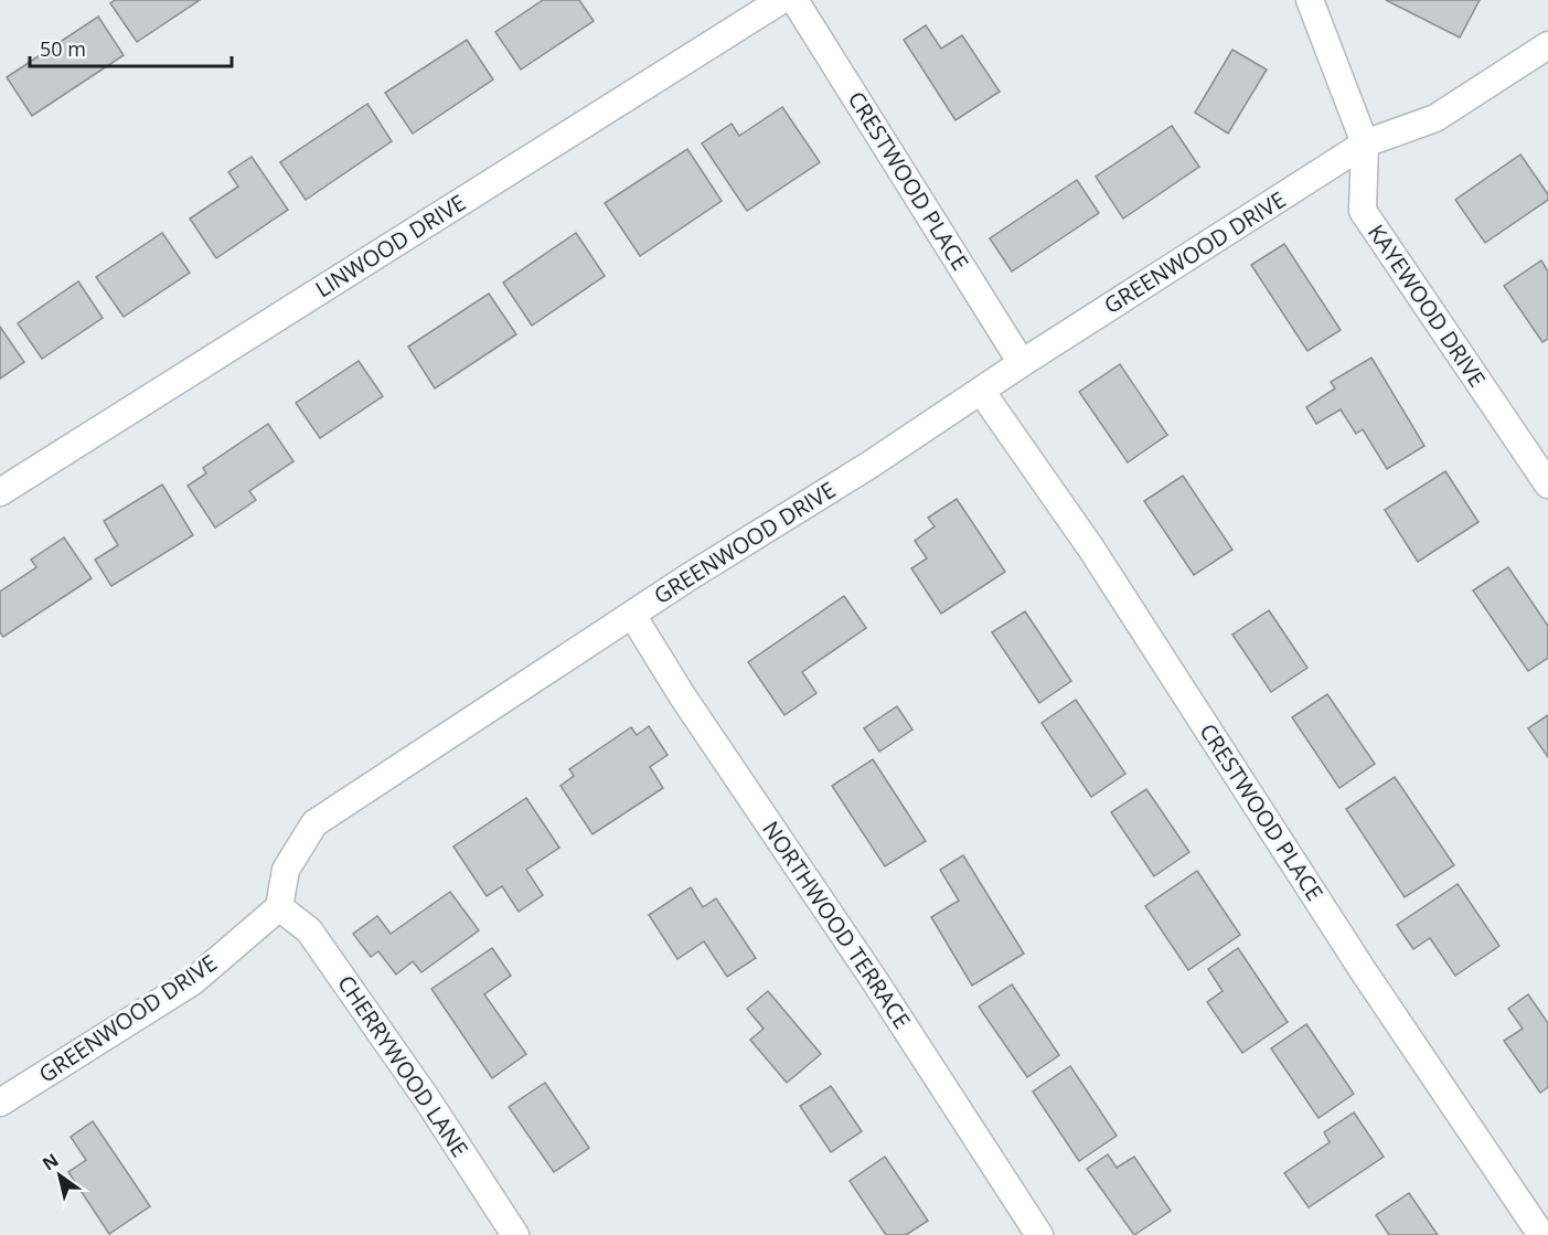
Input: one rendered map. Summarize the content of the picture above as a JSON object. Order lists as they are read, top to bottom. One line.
{"streets":{"street":["CRESTWOOD PLACE","LINWOOD DRIVE","GREENWOOD DRIVE","KAYEWOOD DRIVE","NORTHWOOD TERRACE","CHERRYWOOD LANE"]},"crossings":[["CRESTWOOD PLACE","GREENWOOD DRIVE"],["GREENWOOD DRIVE","KAYEWOOD DRIVE"],["GREENWOOD DRIVE","NORTHWOOD TERRACE"],["GREENWOOD DRIVE","CHERRYWOOD LANE"]],"scale_bar":"50 m","north":"top left"}
